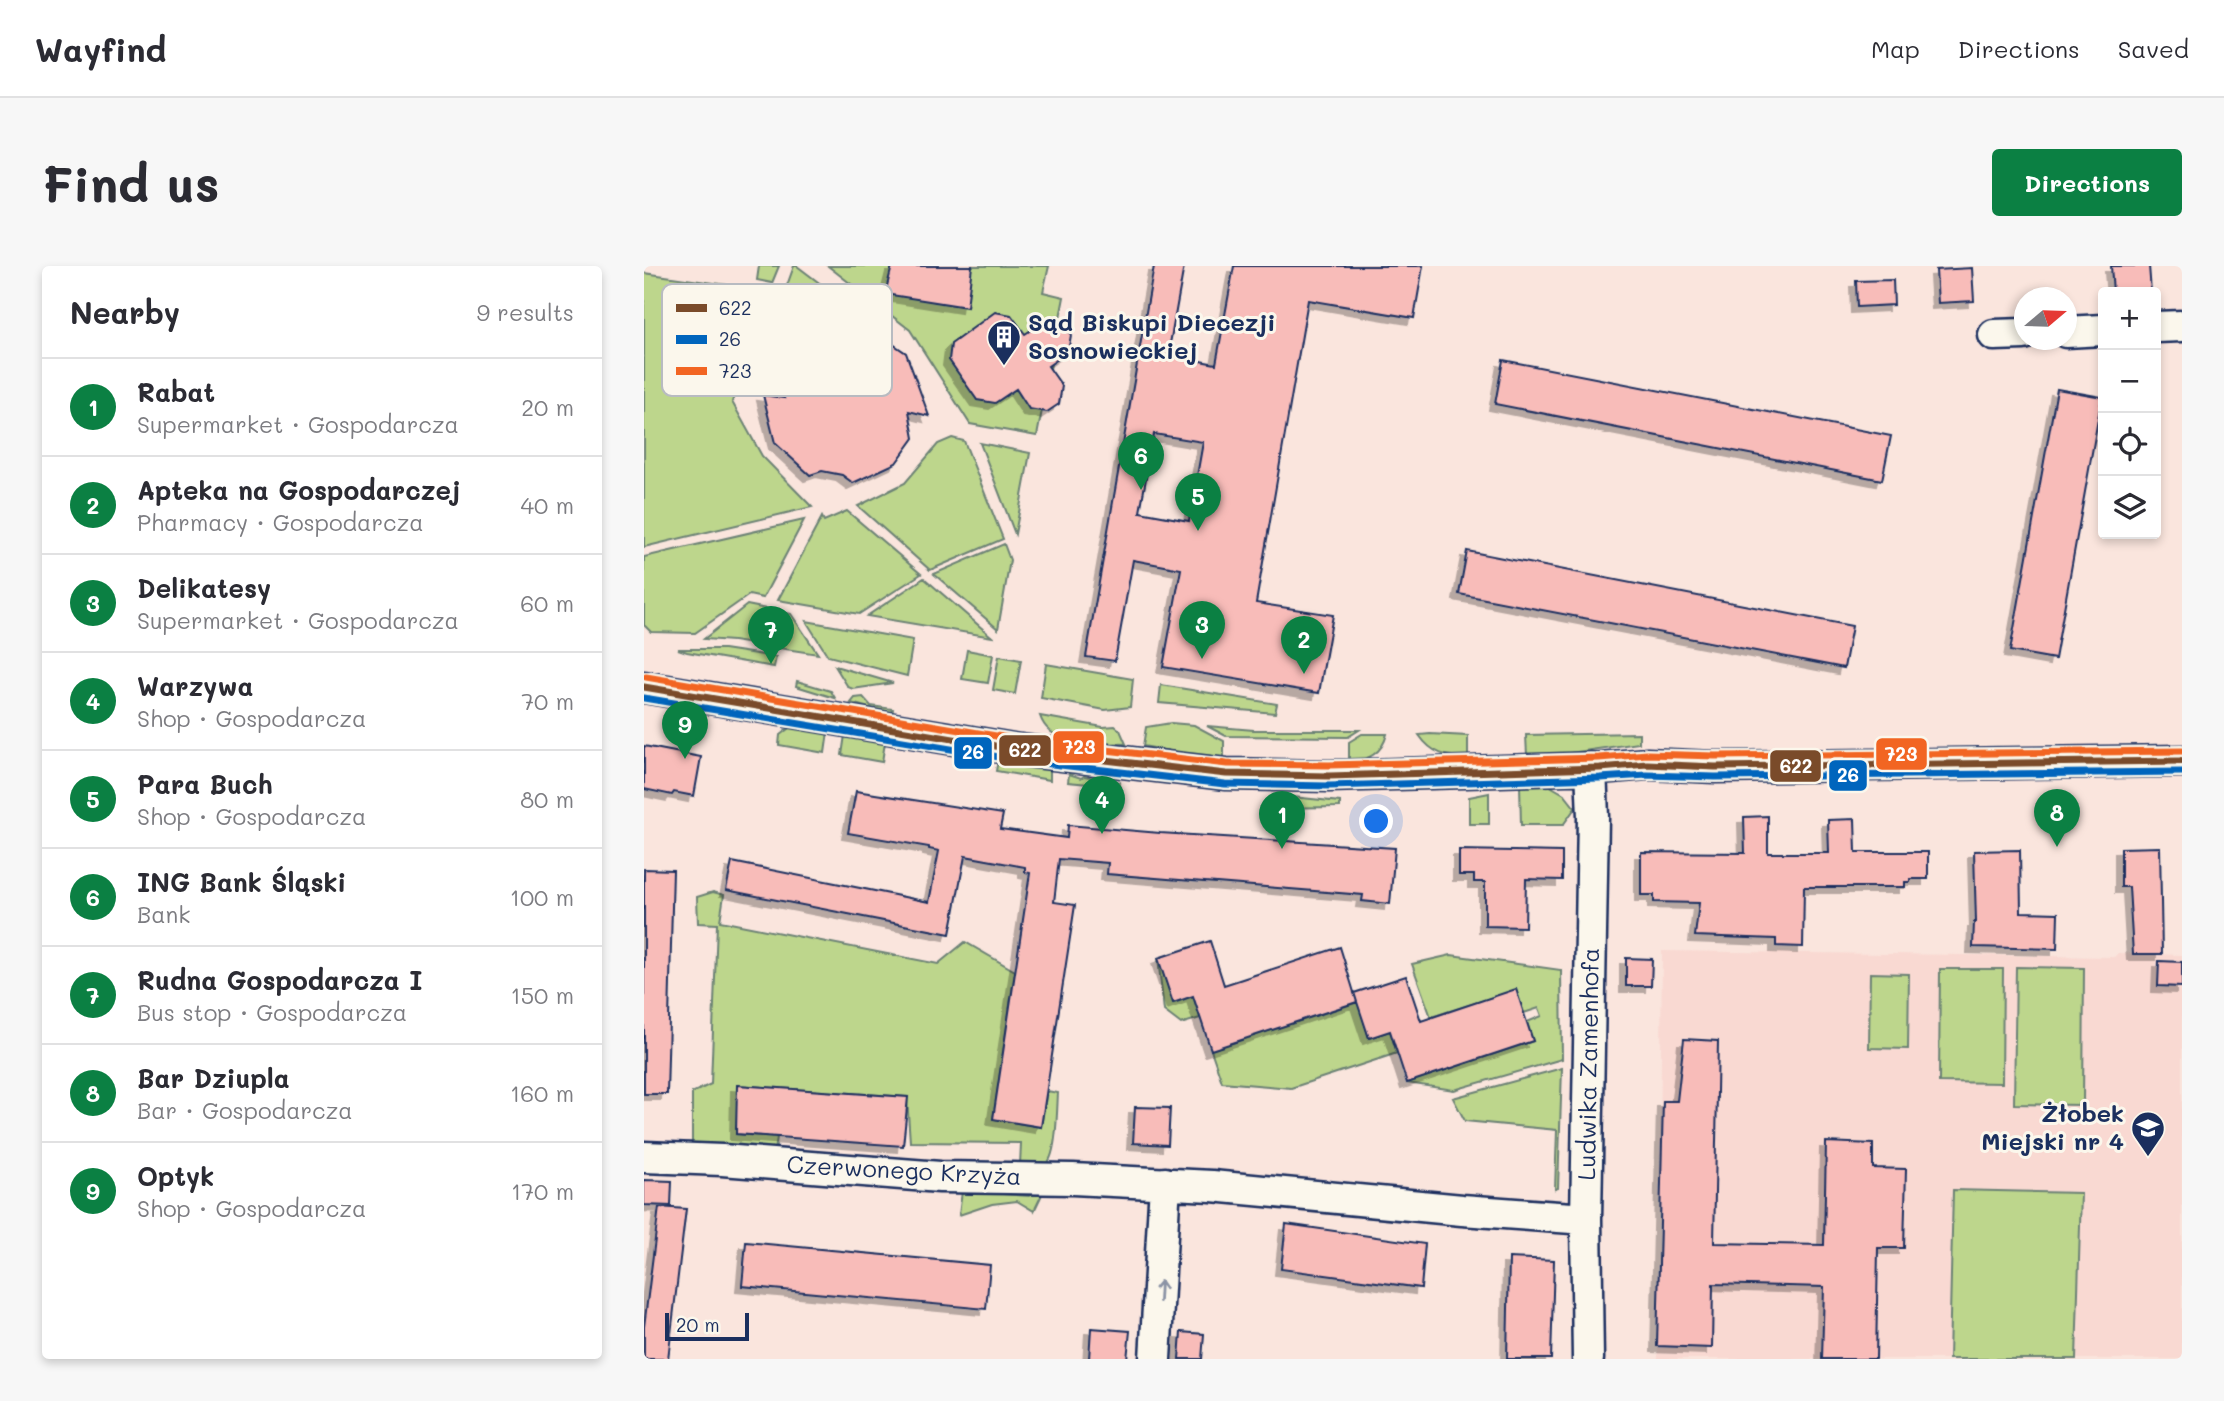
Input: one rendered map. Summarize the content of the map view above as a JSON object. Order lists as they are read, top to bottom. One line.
{"streets":{"street":["Ludwika Zamenhofa","Czerwonego Krzyża"]},"crossings":[["Ludwika Zamenhofa","Czerwonego Krzyża"]],"places":{"building":["Sąd Biskupi Diecezji Sosnowieckiej"],"school or university":["Żłobek Miejski nr 4"]},"lines":["transit line 723","transit line 622","transit line 26"],"legend":["622","26","723"],"scale_bar":"20 m","north":"right","page":{"header":"Wayfind","nav":["Map","Directions","Saved"],"buttons":"Directions","title":"Find us","heading":["Nearby","9 results"],"map_buttons":["+","−"],"list":[{"mark":"1","name":"Rabat","note":"Supermarket · Gospodarcza","value":"20 m"},{"mark":"2","name":"Apteka na Gospodarczej","note":"Pharmacy · Gospodarcza","value":"40 m"},{"mark":"3","name":"Delikatesy","note":"Supermarket · Gospodarcza","value":"60 m"},{"mark":"4","name":"Warzywa","note":"Shop · Gospodarcza","value":"70 m"},{"mark":"5","name":"Para Buch","note":"Shop · Gospodarcza","value":"80 m"},{"mark":"6","name":"ING Bank Śląski","note":"Bank","value":"100 m"},{"mark":"7","name":"Rudna Gospodarcza I","note":"Bus stop · Gospodarcza","value":"150 m"},{"mark":"8","name":"Bar Dziupla","note":"Bar · Gospodarcza","value":"160 m"},{"mark":"9","name":"Optyk","note":"Shop · Gospodarcza","value":"170 m"}],"pins":["6","5","3","7","2","9","4","8","1"],"scale":"20 m"}}
